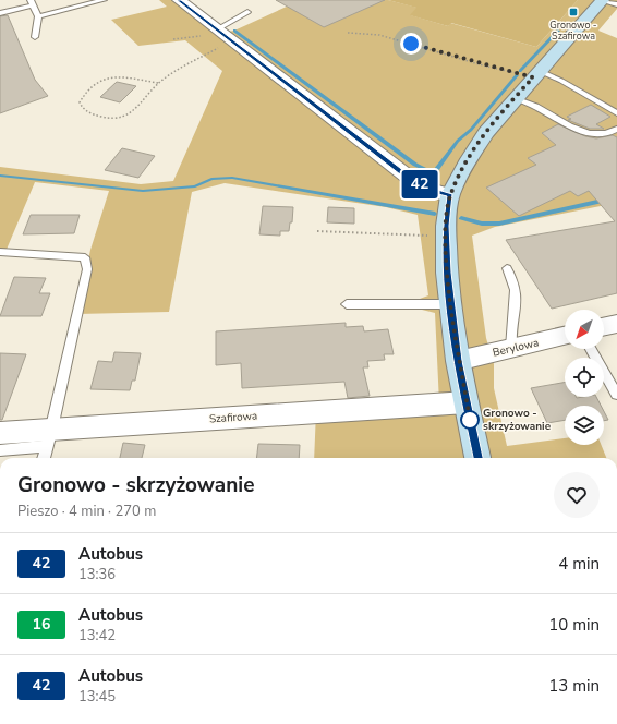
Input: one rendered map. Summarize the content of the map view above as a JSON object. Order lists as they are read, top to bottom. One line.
{"streets":{"street":["Berylowa","Szafirowa"]},"places":{"transit":["Gronowo - Szafirowa"],"other":["Gronowo - skrzyżowanie"]},"lines":["bus line 42"],"north":"bottom left","page":{"on_map":"42","heading":["Gronowo - skrzyżowanie","Pieszo · 4 min · 270 m"],"list":[{"mark":"42","name":"Autobus","note":"13:36","value":"4 min"},{"mark":"16","name":"Autobus","note":"13:42","value":"10 min"},{"mark":"42","name":"Autobus","note":"13:45","value":"13 min"}]}}
